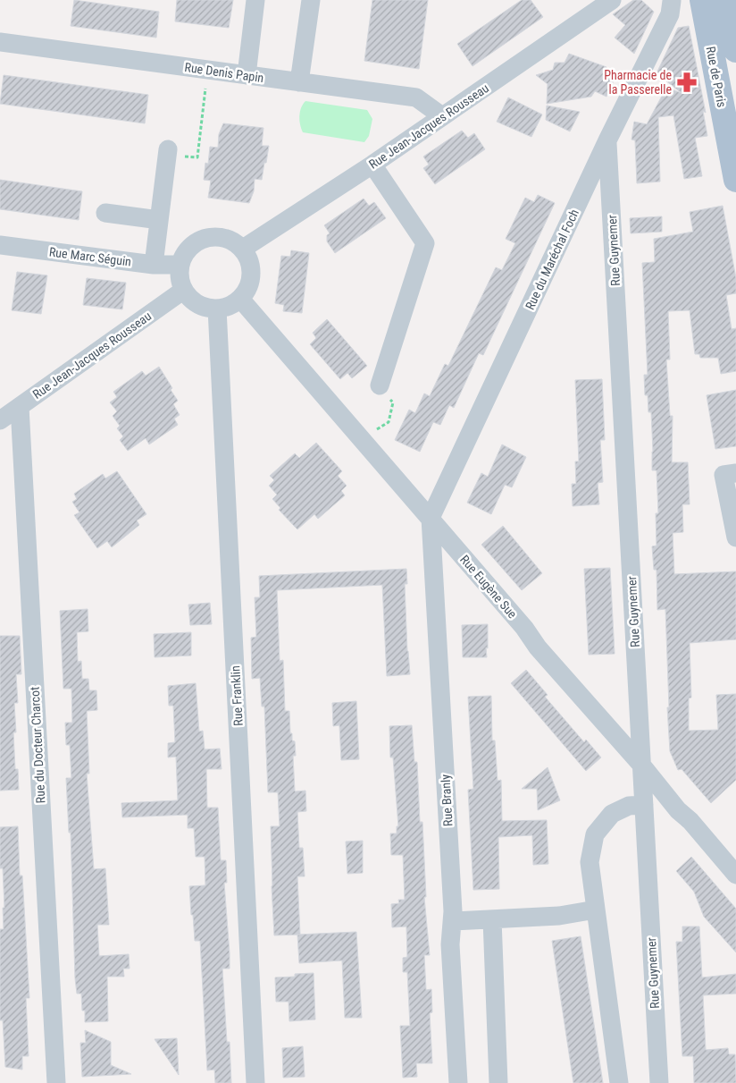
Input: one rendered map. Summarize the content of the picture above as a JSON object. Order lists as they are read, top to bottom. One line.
{"streets":{"main road":["Rue de Paris"],"street":["Rue Denis Papin","Rue Jean-Jacques Rousseau","Rue Guynemer","Rue Marc Séguin","Rue du Maréchal Foch","Rue Eugène Sue","Rue Franklin","Rue du Docteur Charcot","Rue Branly"]},"crossings":[["Rue Denis Papin","Rue Jean-Jacques Rousseau"],["Rue Jean-Jacques Rousseau","Rue Marc Séguin"],["Rue Jean-Jacques Rousseau","Rue Eugène Sue"],["Rue Jean-Jacques Rousseau","Rue Franklin"],["Rue Jean-Jacques Rousseau","Rue du Docteur Charcot"],["Rue Guynemer","Rue du Maréchal Foch"],["Rue Guynemer","Rue Eugène Sue"],["Rue Marc Séguin","Rue Eugène Sue"],["Rue Marc Séguin","Rue Franklin"],["Rue du Maréchal Foch","Rue Eugène Sue"],["Rue du Maréchal Foch","Rue Branly"],["Rue Eugène Sue","Rue Franklin"],["Rue Eugène Sue","Rue Branly"]],"places":{"pharmacy":["Pharmacie de la Passerelle"]}}
